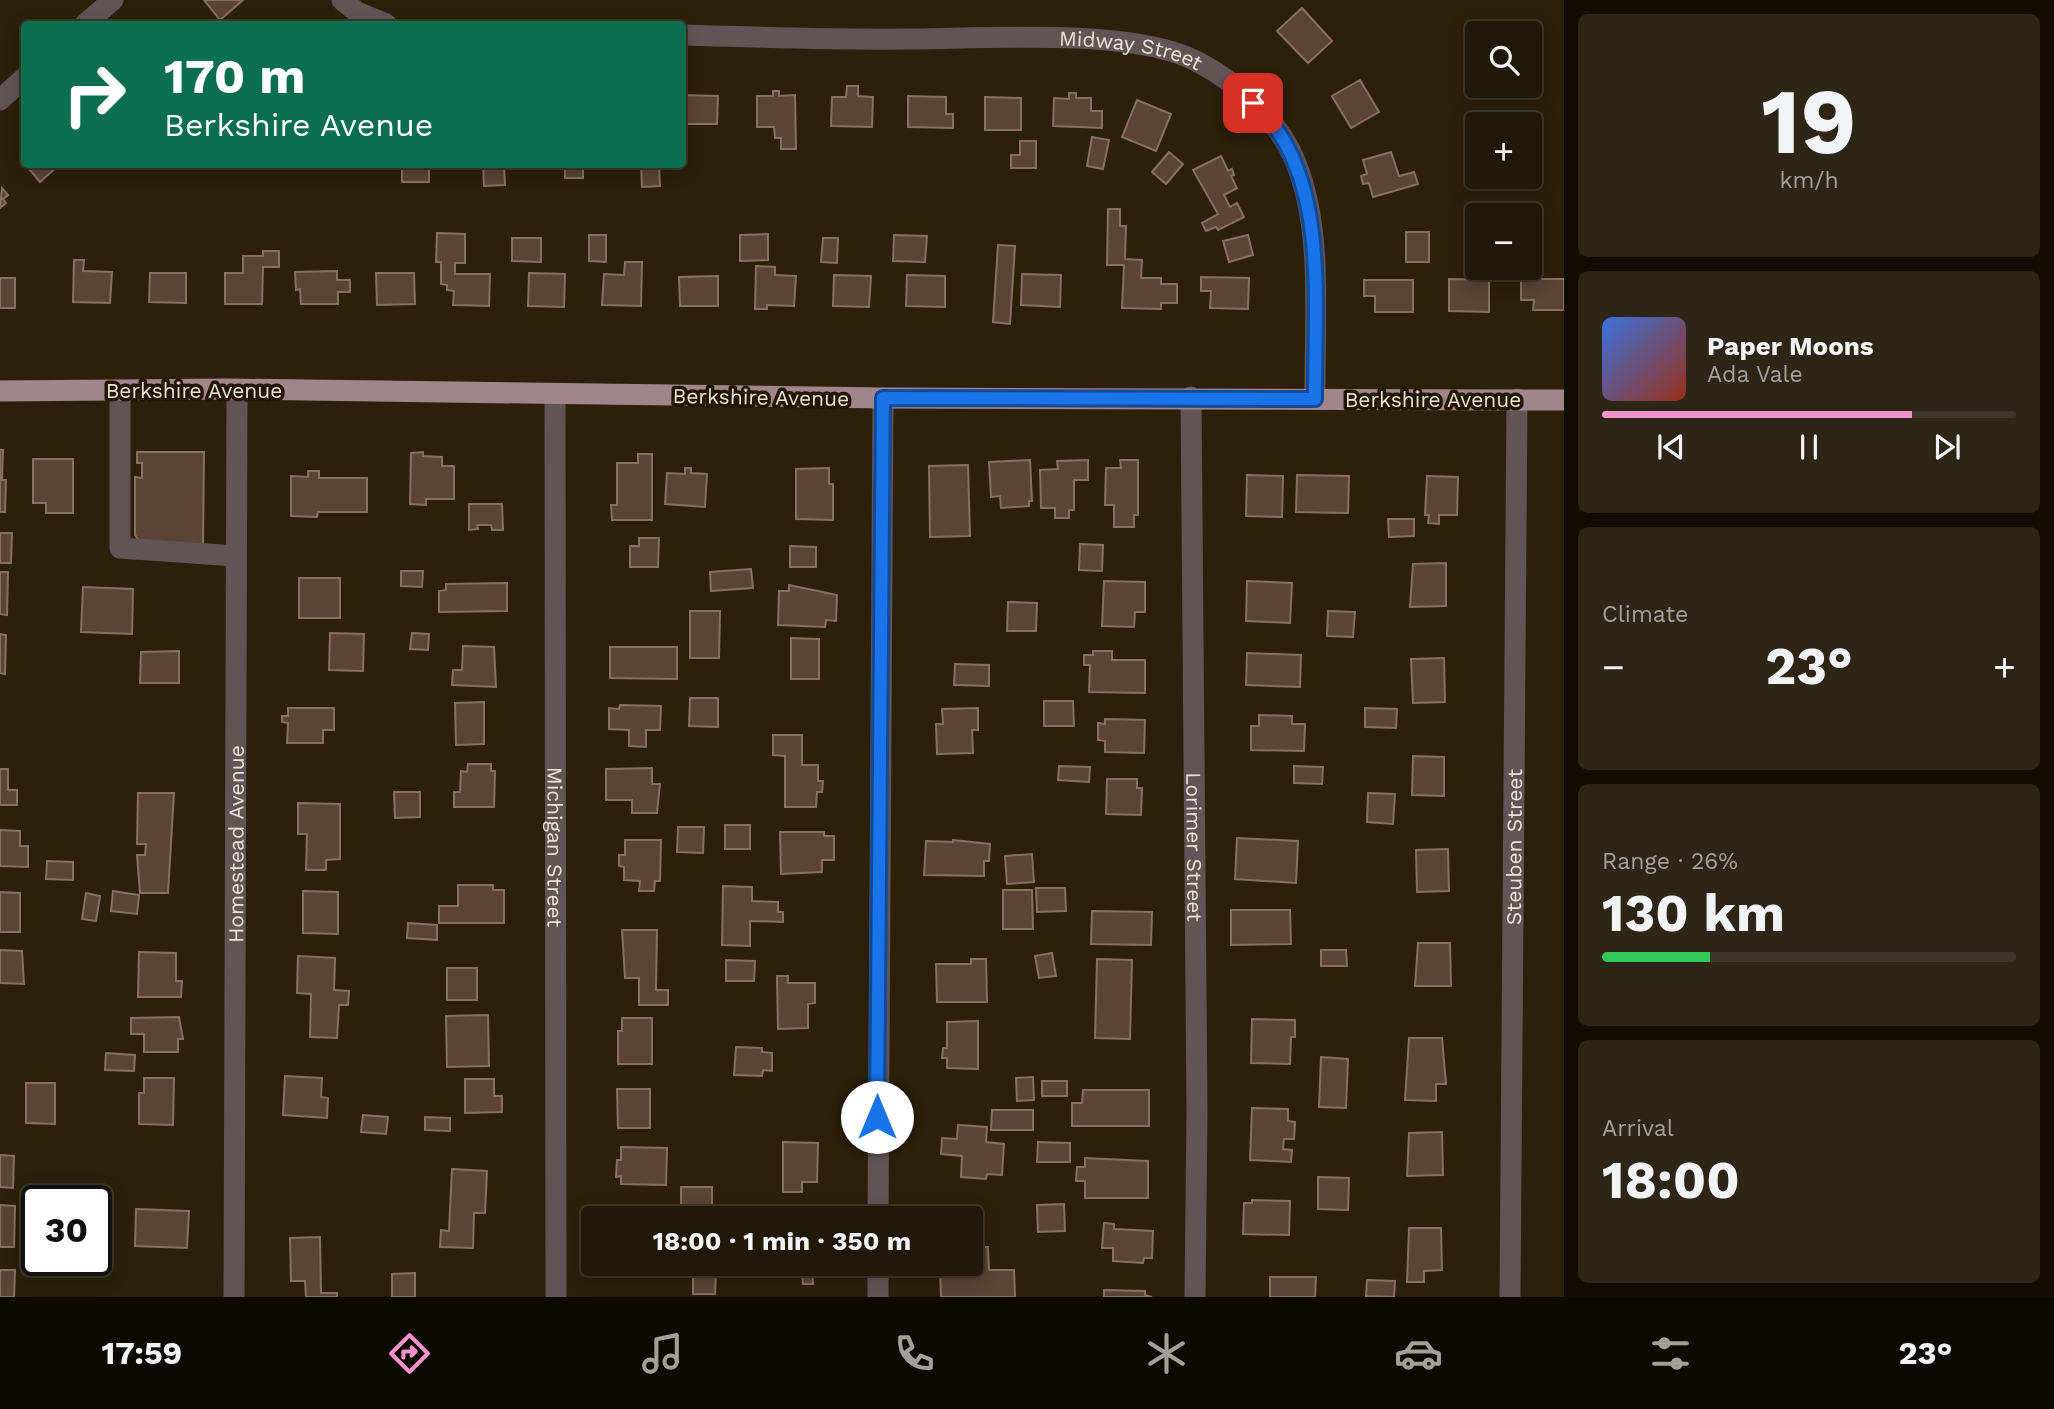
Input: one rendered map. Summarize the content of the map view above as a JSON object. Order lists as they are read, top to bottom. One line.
{"streets":{"main road":["Berkshire Avenue"],"street":["Midway Street","Homestead Avenue","Michigan Street","Lorimer Street","Steuben Street"]},"crossings":[["Midway Street","Berkshire Avenue"],["Berkshire Avenue","Homestead Avenue"],["Berkshire Avenue","Michigan Street"],["Berkshire Avenue","Lorimer Street"],["Berkshire Avenue","Steuben Street"]],"page":{"tile":[["19","km/h"],"Climate",["Range · 26%","130 km"],["Arrival","18:00"]],"map_buttons":["+","−"],"turn":["170 m","Berkshire Avenue"],"song":["Paper Moons","Ada Vale"],"heat":["−","23°","+"],"limit":"30","trip":"18:00 · 1 min · 350 m","tabs":["17:59","23°"]}}
